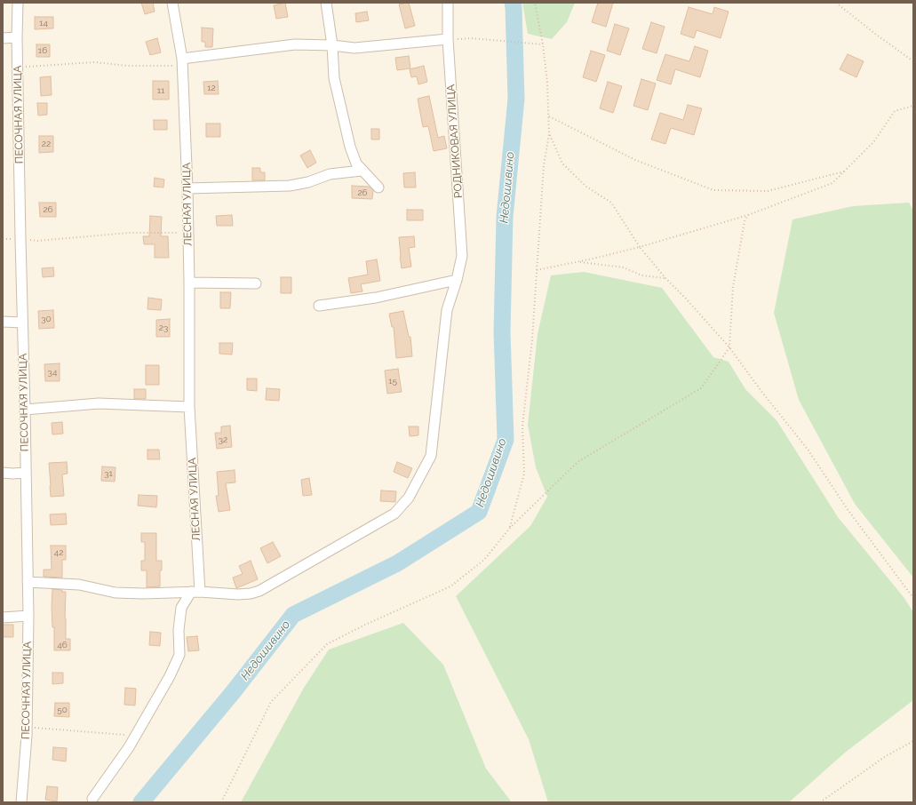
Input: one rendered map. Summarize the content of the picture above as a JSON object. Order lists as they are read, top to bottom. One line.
{"streets":{"street":["ПЕСОЧНАЯ УЛИЦА","РОДНИКОВАЯ УЛИЦА","ЛЕСНАЯ УЛИЦА"]},"crossings":[["РОДНИКОВАЯ УЛИЦА","ЛЕСНАЯ УЛИЦА"]],"water":["Недошивино"],"house_numbers":["14","16","12","11","22","26","26","30","23","34","15","32","31","42","46","50"]}
